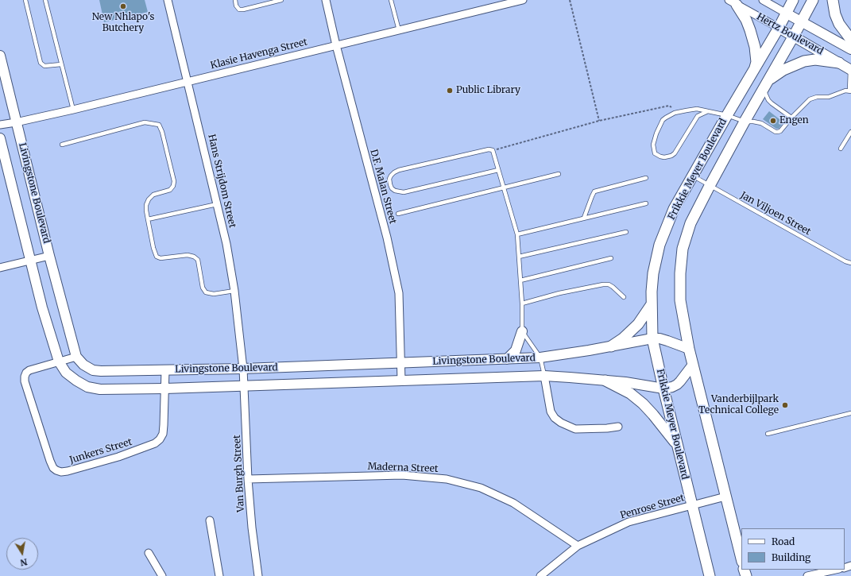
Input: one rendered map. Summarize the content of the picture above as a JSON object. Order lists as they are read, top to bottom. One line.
{"streets":{"main road":["Frikkie Meyer Boulevard"],"street":["Hertz Boulevard","Klasie Havenga Street","Hans Strijdom Street","D.F. Malan Street","Livingstone Boulevard","Junkers Street","Maderna Street","Van Burgh Street","Penrose Street"],"lane":["Jan Viljoen Street"]},"crossings":[["Hertz Boulevard","Frikkie Meyer Boulevard"],["Klasie Havenga Street","Hans Strijdom Street"],["Klasie Havenga Street","D.F. Malan Street"],["Klasie Havenga Street","Livingstone Boulevard"],["Frikkie Meyer Boulevard","Livingstone Boulevard"],["Frikkie Meyer Boulevard","Jan Viljoen Street"],["Frikkie Meyer Boulevard","Penrose Street"],["Hans Strijdom Street","Livingstone Boulevard"],["Hans Strijdom Street","Van Burgh Street"],["D.F. Malan Street","Livingstone Boulevard"],["Livingstone Boulevard","Junkers Street"],["Livingstone Boulevard","Van Burgh Street"],["Maderna Street","Van Burgh Street"],["Maderna Street","Penrose Street"]],"places":["New Nhlapo's Butchery","Public Library","Engen","Vanderbijlpark Technical College"],"legend":["Road","Building"],"north":"bottom"}
